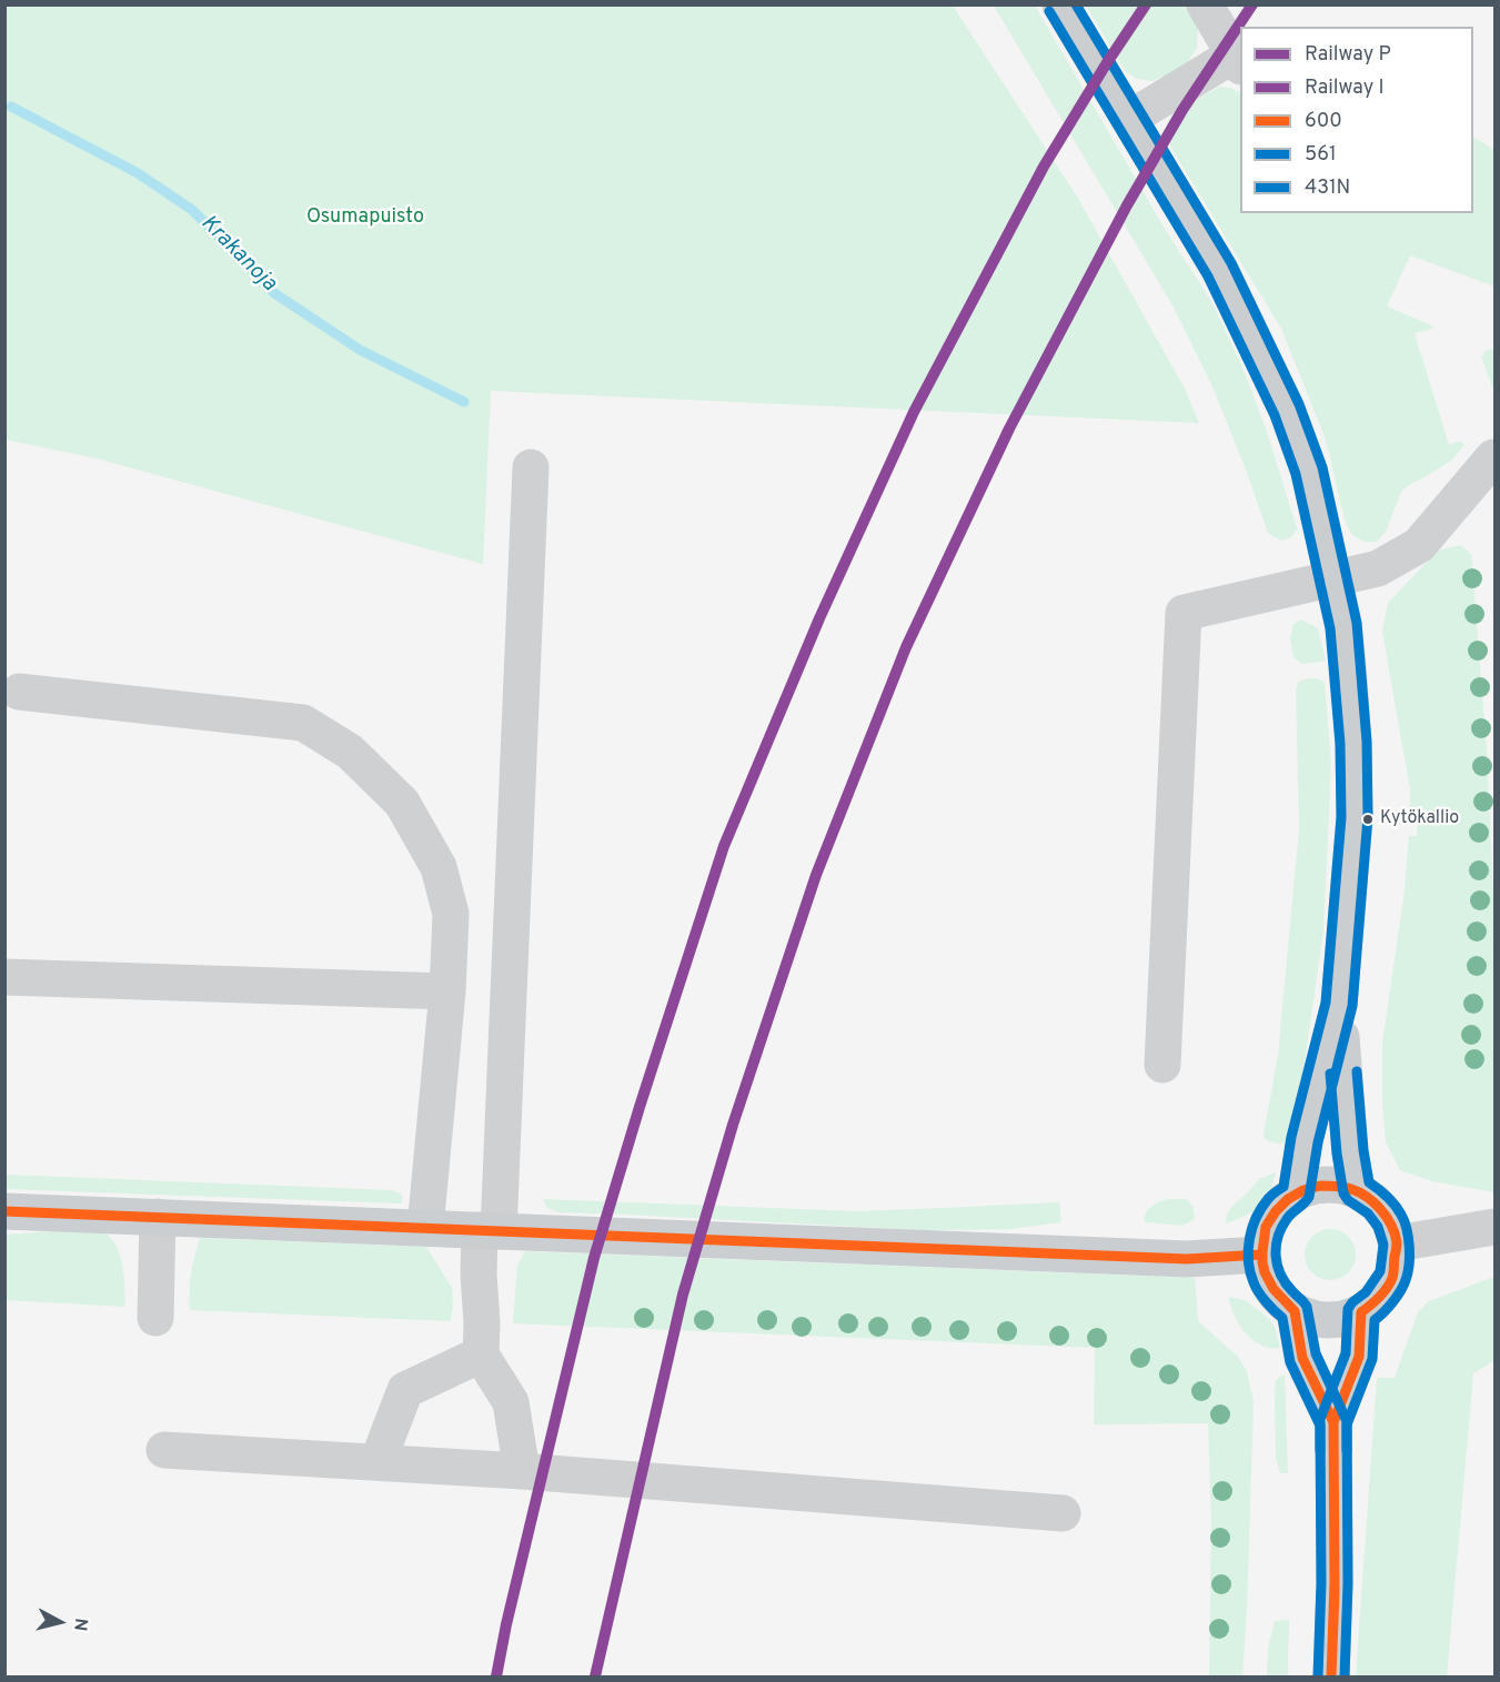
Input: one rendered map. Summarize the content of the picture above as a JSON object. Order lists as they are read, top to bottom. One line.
{"water":["Krakanoja"],"parks":["Osumapuisto"],"places":["Kytökallio"],"lines":["rail line P","rail line I","transit line 431N","transit line 561","transit line 600"],"legend":["Railway P","Railway I","600","561","431N"],"north":"right"}
